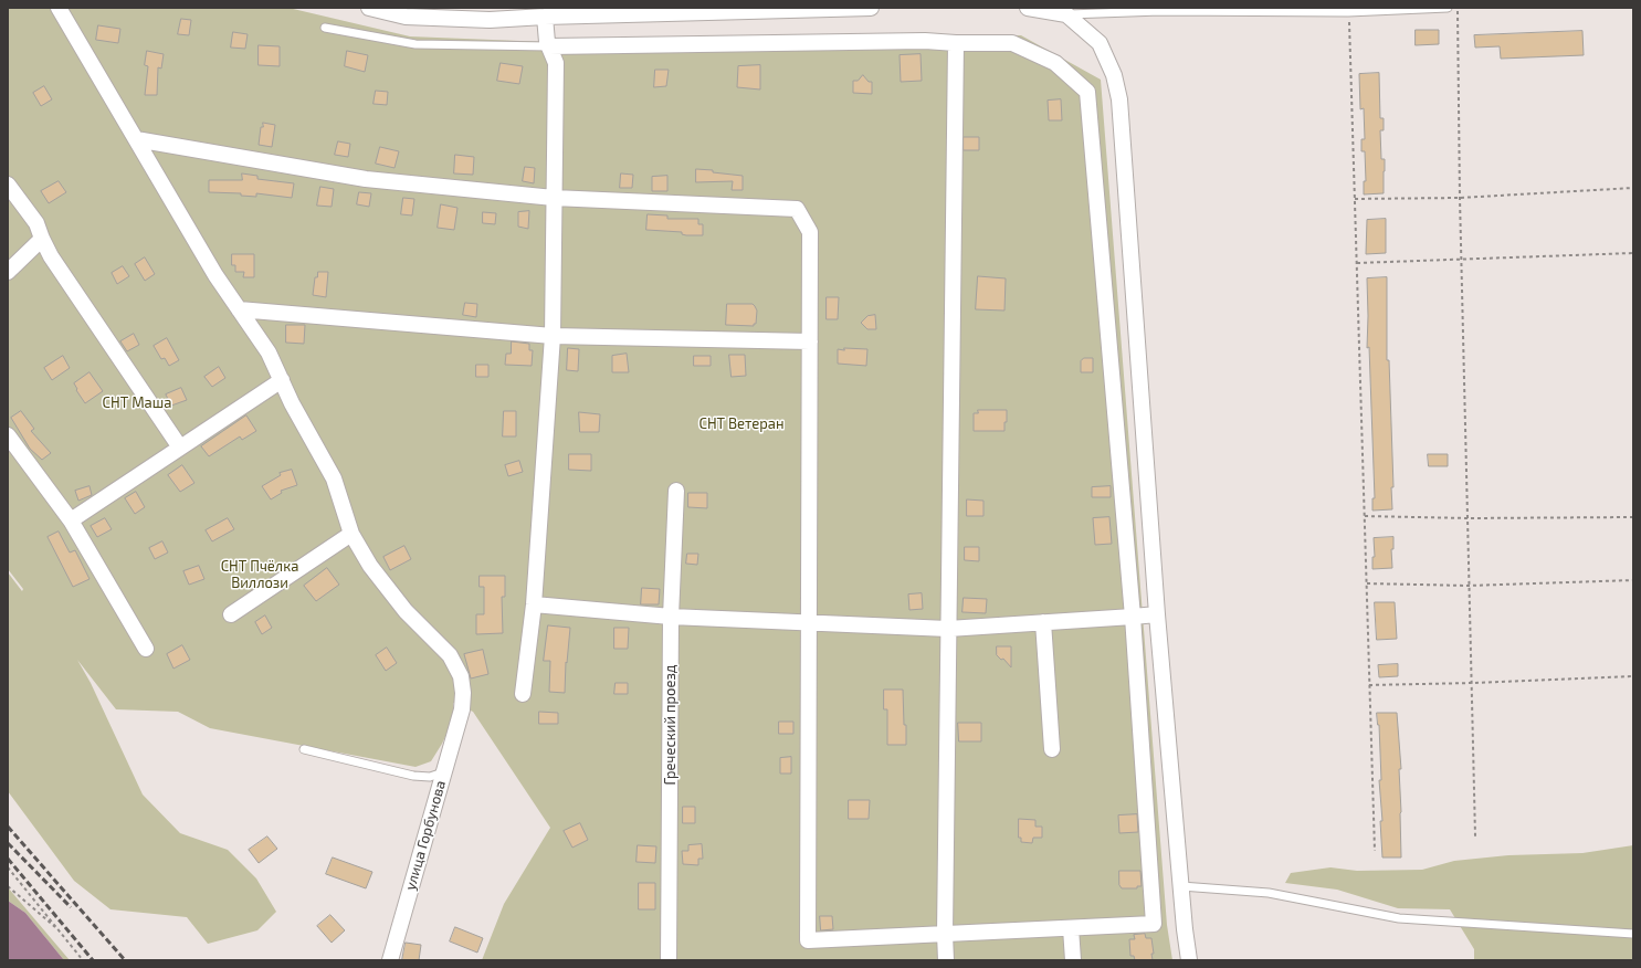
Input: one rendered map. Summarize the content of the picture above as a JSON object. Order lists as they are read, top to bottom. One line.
{"streets":{"street":["Греческий проезд","улица Горбунова"]},"parks":["СНТ Маша","СНТ Ветеран","СНТ Пчёлка Виллози"]}
